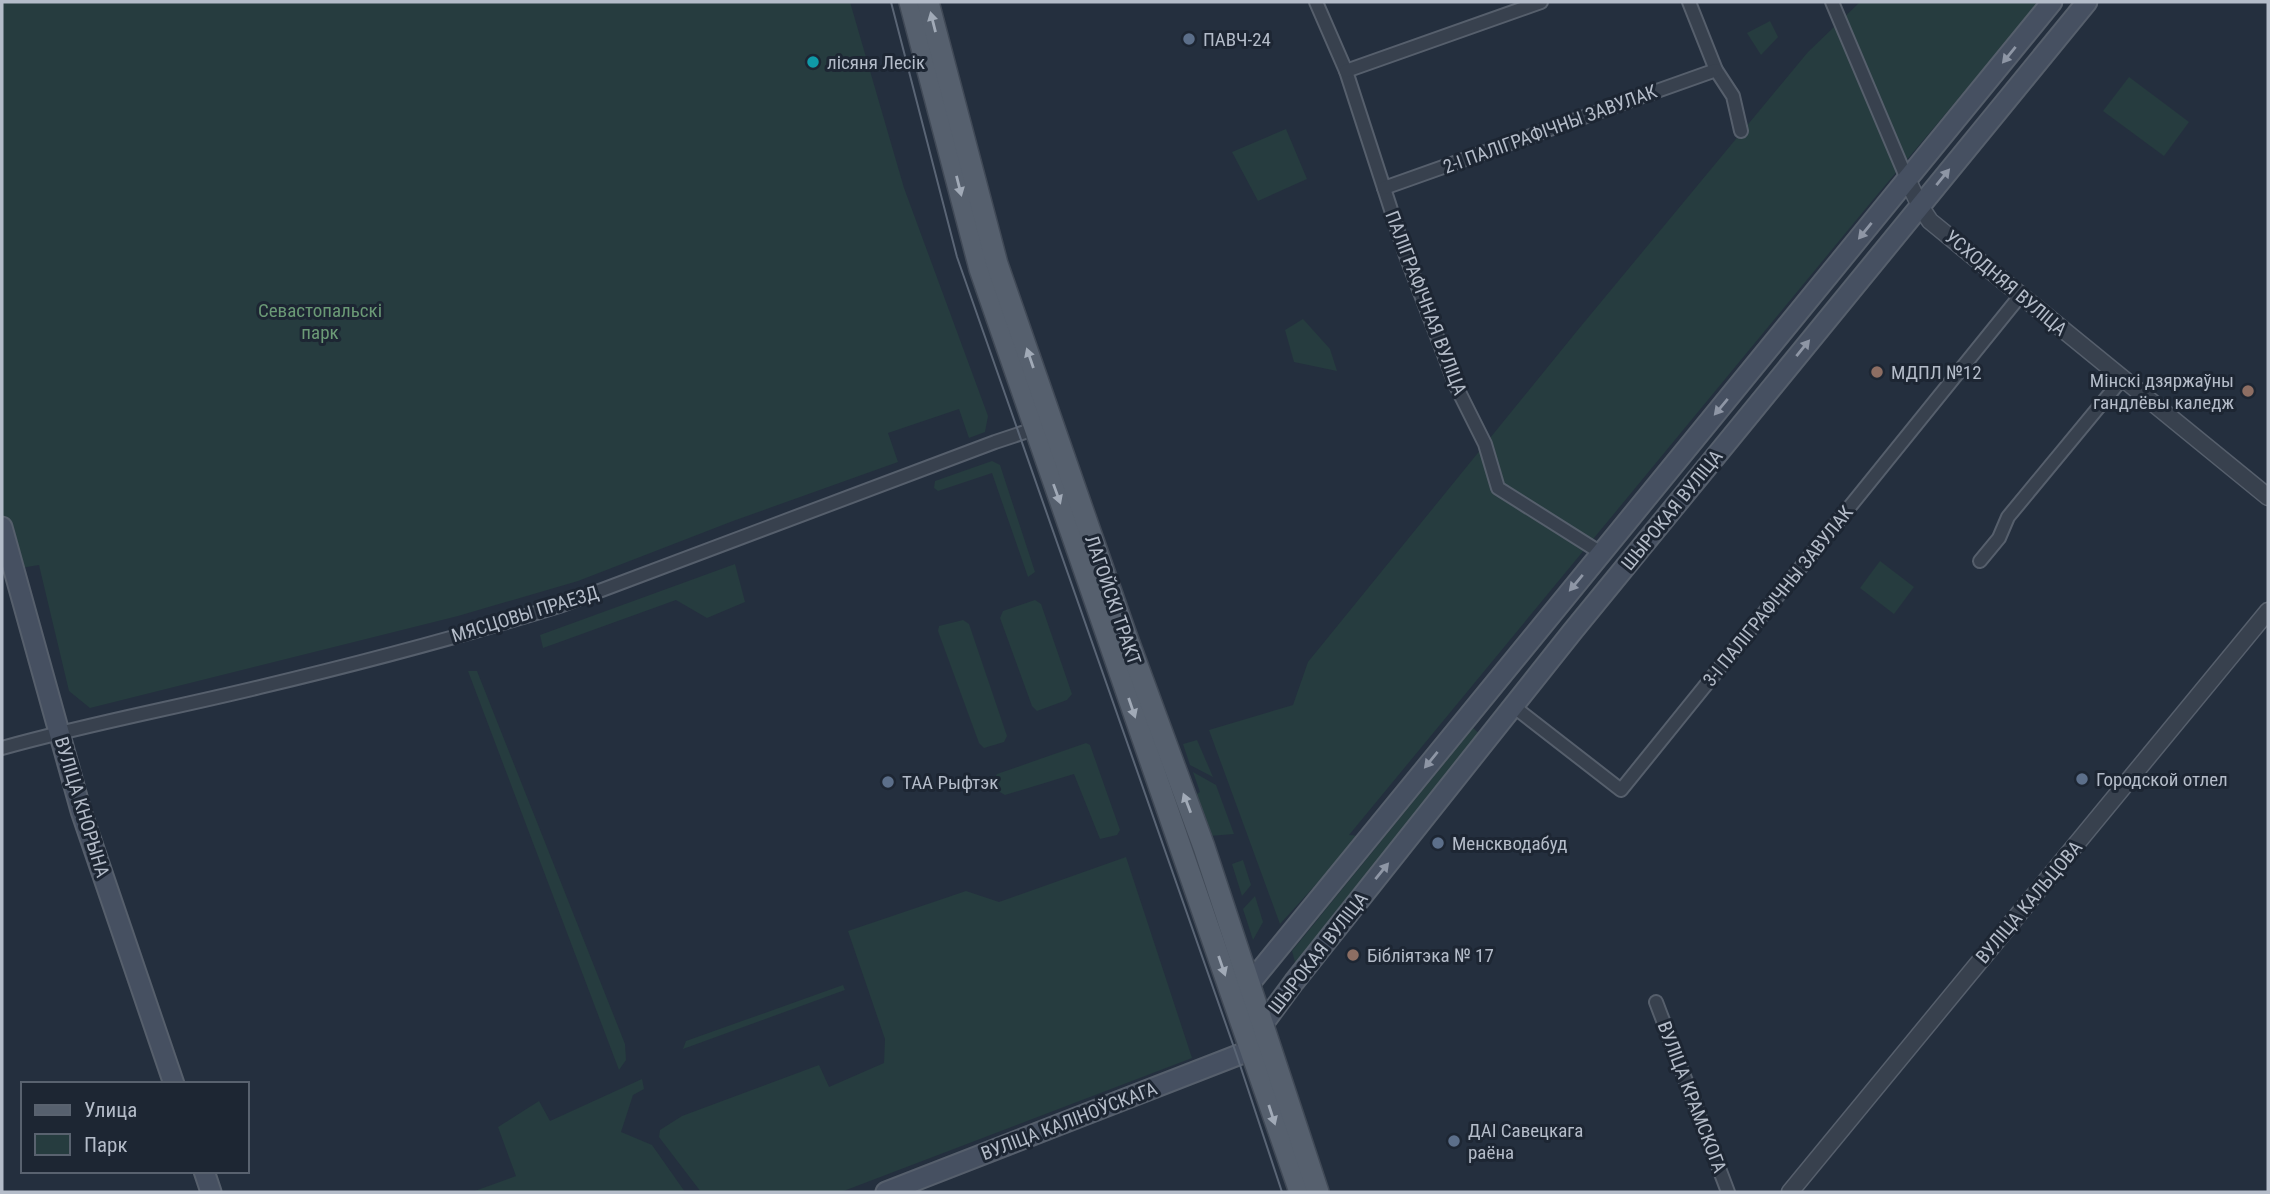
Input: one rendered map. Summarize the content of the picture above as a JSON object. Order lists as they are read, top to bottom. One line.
{"streets":{"main road":["ШЫРОКАЯ ВУЛІЦА","ЛАГОЙСКІ ТРАКТ","ВУЛІЦА КНОРЫНА","ВУЛІЦА КАЛІНОЎСКАГА"],"street":["2-І ПАЛІГРАФІЧНЫ ЗАВУЛАК","УСХОДНЯЯ ВУЛІЦА","ПАЛІГРАФІЧНАЯ ВУЛІЦА","3-І ПАЛІГРАФІЧНЫ ЗАВУЛАК","МЯСЦОВЫ ПРАЕЗД","ВУЛІЦА КАЛЬЦОВА","ВУЛІЦА КРАМСКОГА"]},"crossings":[["2-І ПАЛІГРАФІЧНЫ ЗАВУЛАК","ПАЛІГРАФІЧНАЯ ВУЛІЦА"],["УСХОДНЯЯ ВУЛІЦА","ШЫРОКАЯ ВУЛІЦА"],["УСХОДНЯЯ ВУЛІЦА","3-І ПАЛІГРАФІЧНЫ ЗАВУЛАК"],["ПАЛІГРАФІЧНАЯ ВУЛІЦА","ШЫРОКАЯ ВУЛІЦА"],["ШЫРОКАЯ ВУЛІЦА","3-І ПАЛІГРАФІЧНЫ ЗАВУЛАК"],["ШЫРОКАЯ ВУЛІЦА","ЛАГОЙСКІ ТРАКТ"],["ШЫРОКАЯ ВУЛІЦА","ВУЛІЦА КАЛІНОЎСКАГА"],["ЛАГОЙСКІ ТРАКТ","МЯСЦОВЫ ПРАЕЗД"],["ЛАГОЙСКІ ТРАКТ","ВУЛІЦА КАЛІНОЎСКАГА"],["МЯСЦОВЫ ПРАЕЗД","ВУЛІЦА КНОРЫНА"]],"parks":["Севастопальскі парк"],"places":["ПАВЧ-24","лісяня Лесік","МДПЛ №12","Мінскі дзяржаўны гандлёвы каледж","Городской отлел","ТАА Рыфтэк","Менскводабуд","Бібліятэка № 17","ДАІ Савецкага раёна"],"legend":["Улица","Парк"]}
